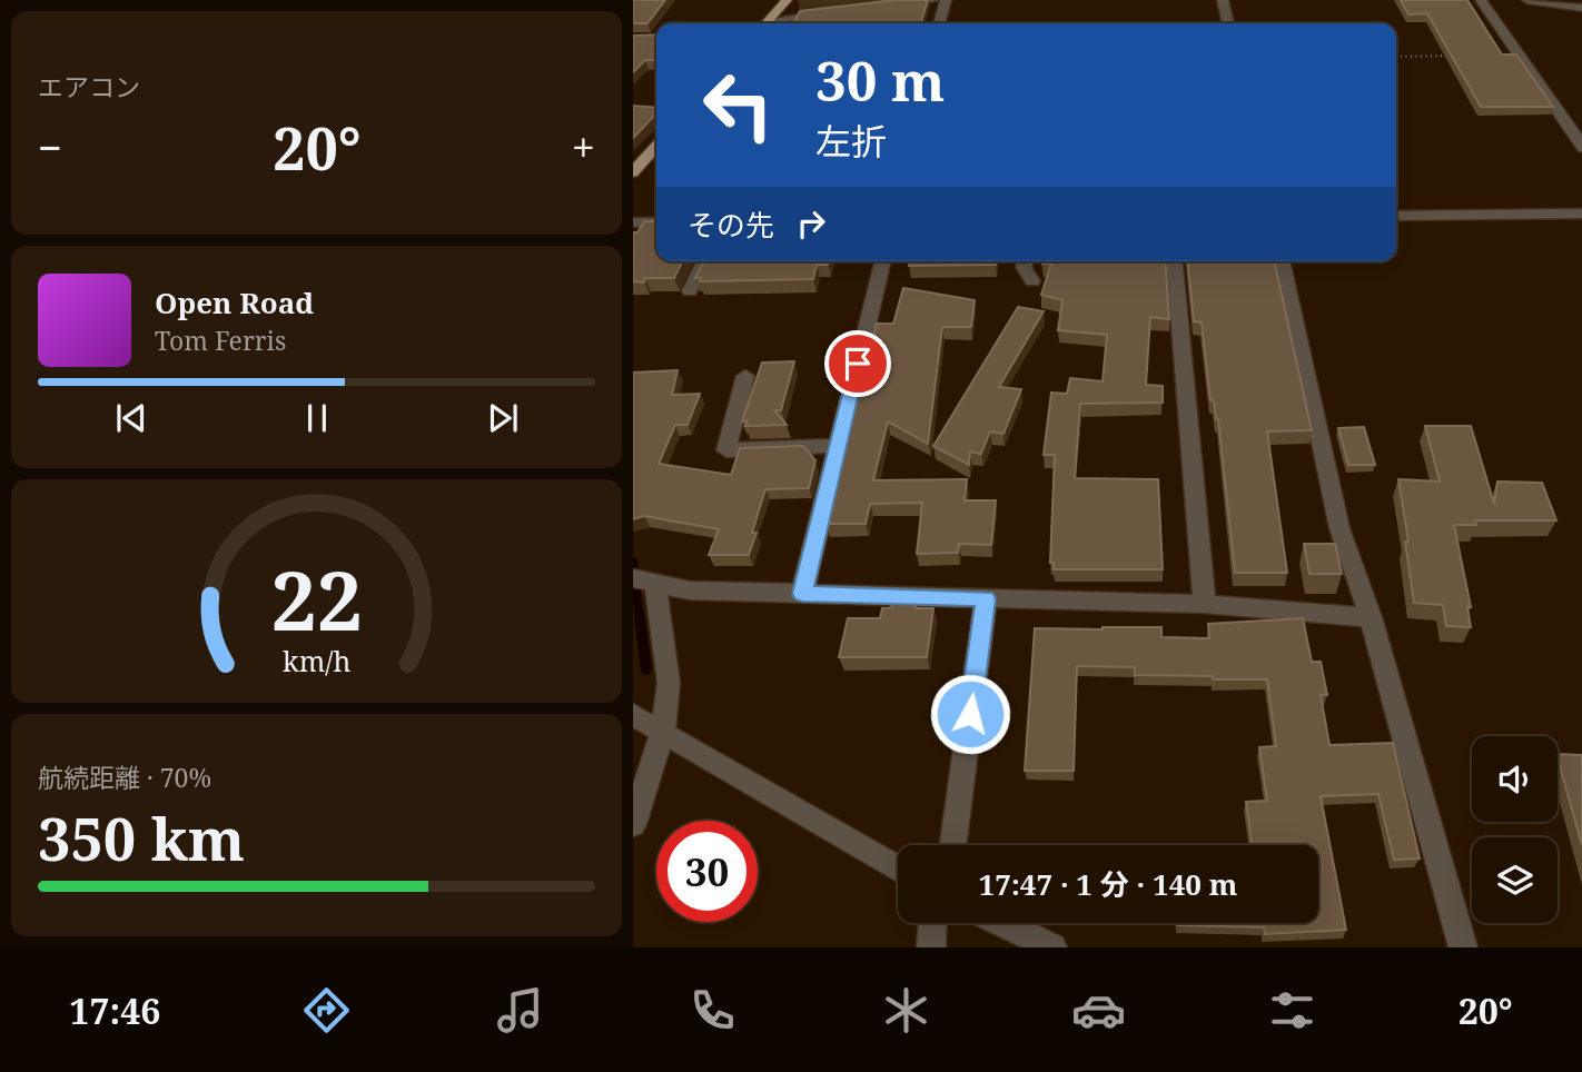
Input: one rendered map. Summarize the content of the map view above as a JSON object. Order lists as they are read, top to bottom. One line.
{"page":{"tile":["エアコン",["航続距離 · 70%","350 km"]],"turn":["30 m","左折"],"heat":["−","20°","+"],"then":"その先","song":["Open Road","Tom Ferris"],"limit":"30","trip":"17:47 · 1 分 · 140 m","tabs":["17:46","20°"],"gauge":["22","km/h"]}}
